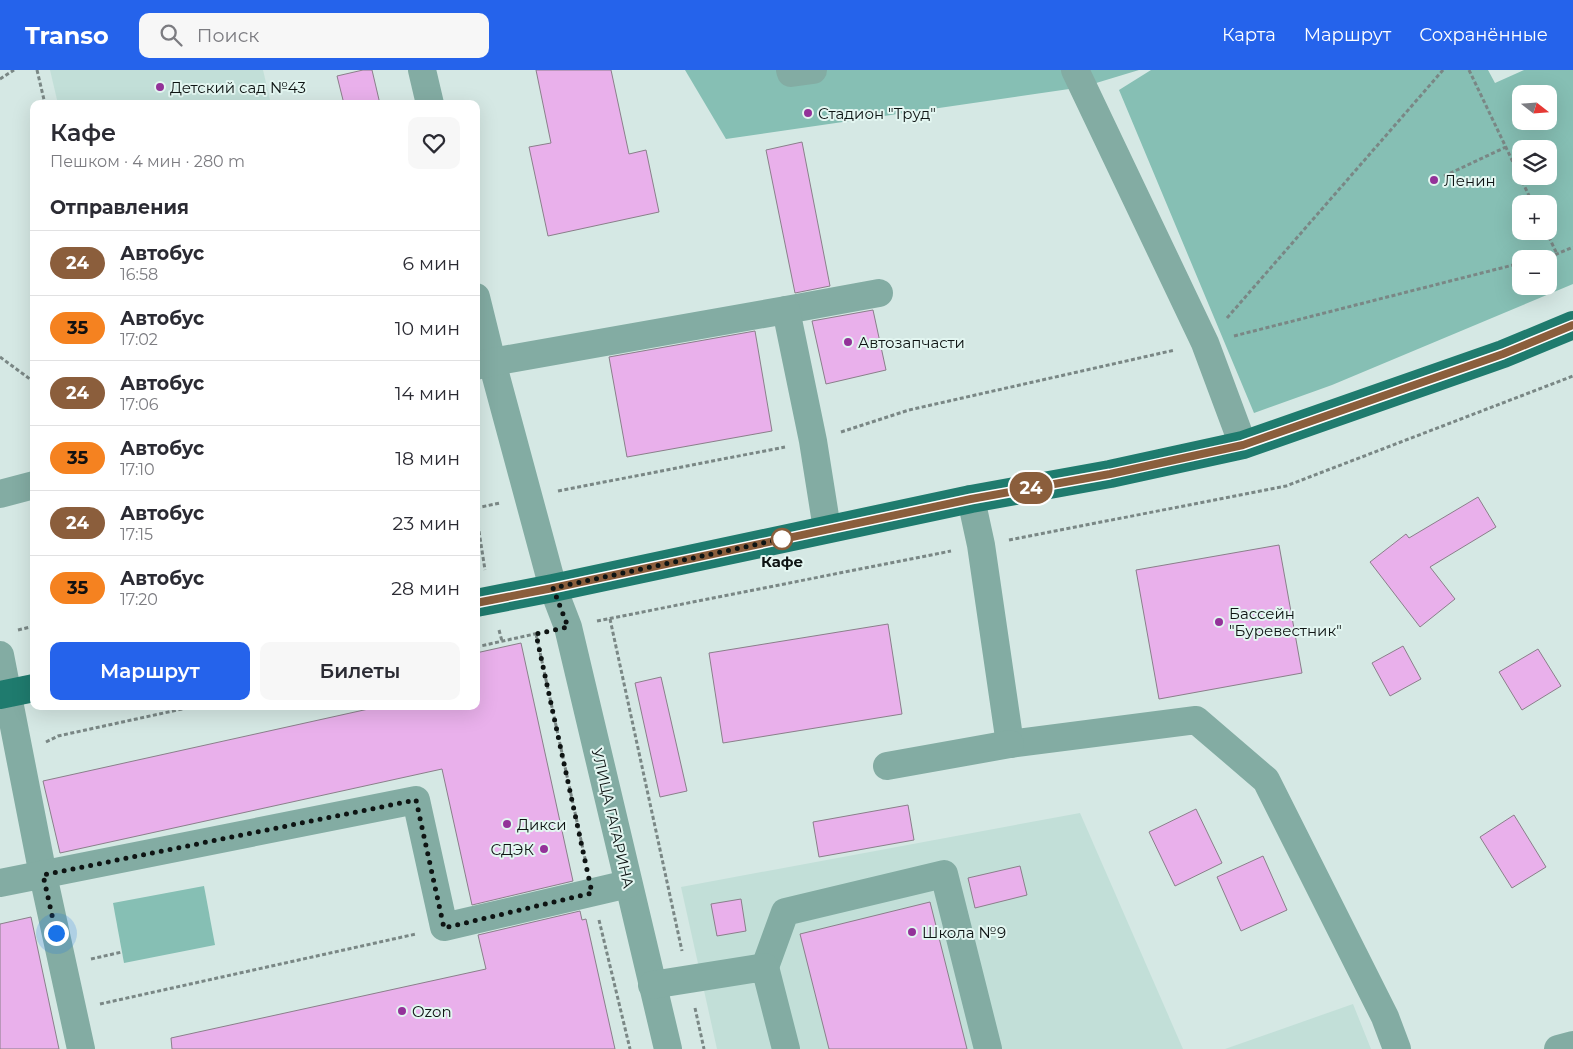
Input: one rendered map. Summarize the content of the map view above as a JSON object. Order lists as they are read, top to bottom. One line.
{"streets":{"street":["УЛИЦА ГАГАРИНА"]},"places":["Детский сад №43","Стадион \"Труд\"","Ленин","Автозапчасти","Кафе","Бассейн \"Буревестник\"","Дикси","СДЭК","Школа №9","Ozon"],"lines":["bus line 24"],"north":"right","page":{"header":"Transo","search":"Поиск","nav":["Карта","Маршрут","Сохранённые"],"on_map":"24","map_buttons":["+","−"],"heading":[["Кафе","Пешком · 4 мин · 280 m"],"Отправления"],"list":[{"mark":"24","name":"Автобус","note":"16:58","value":"6 мин"},{"mark":"35","name":"Автобус","note":"17:02","value":"10 мин"},{"mark":"24","name":"Автобус","note":"17:06","value":"14 мин"},{"mark":"35","name":"Автобус","note":"17:10","value":"18 мин"},{"mark":"24","name":"Автобус","note":"17:15","value":"23 мин"},{"mark":"35","name":"Автобус","note":"17:20","value":"28 мин"}],"buttons":["Маршрут","Билеты"]}}
